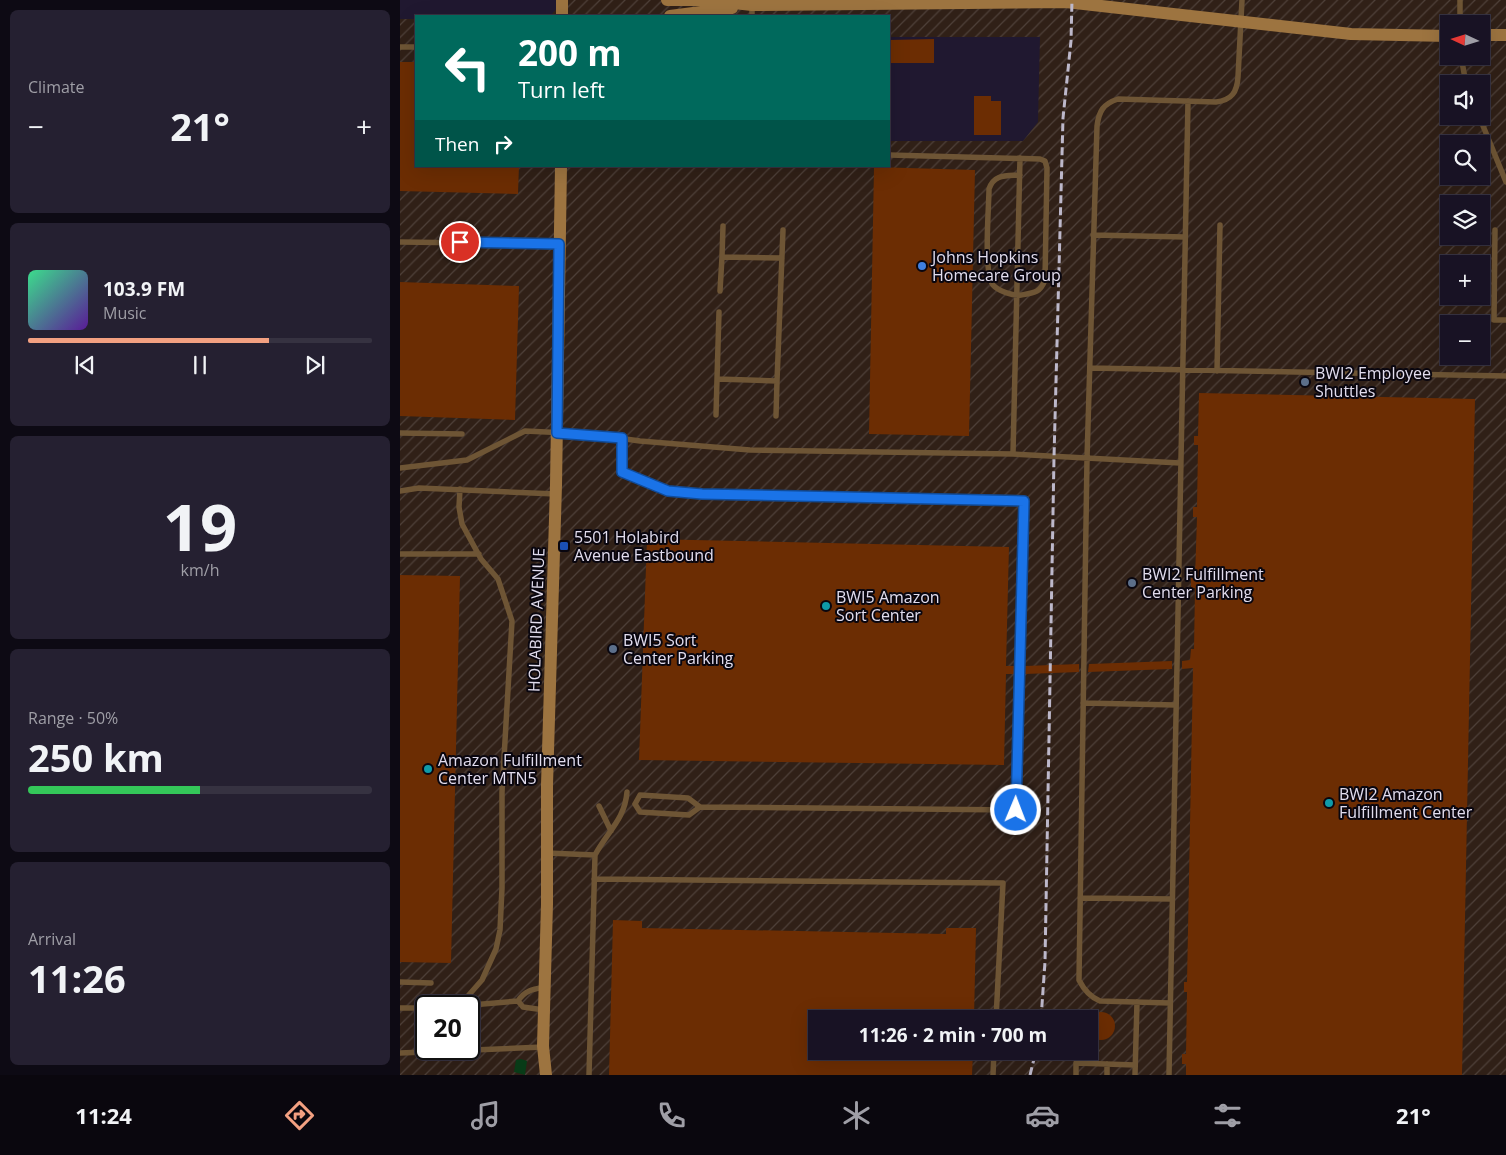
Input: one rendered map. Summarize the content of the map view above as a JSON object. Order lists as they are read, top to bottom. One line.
{"streets":{"main road":["HOLABIRD AVENUE"]},"places":{"other":["Johns Hopkins Homecare Group","BWI2 Employee Shuttles","BWI2 Fulfillment Center Parking","BWI5 Amazon Sort Center","BWI5 Sort Center Parking","Amazon Fulfillment Center MTN5","BWI2 Amazon Fulfillment Center"],"transit":["5501 Holabird Avenue Eastbound"]},"north":"left","page":{"tile":["Climate",["19","km/h"],["Range · 50%","250 km"],["Arrival","11:26"]],"map_buttons":["+","−"],"turn":["200 m","Turn left"],"heat":["−","21°","+"],"then":"Then","song":["103.9 FM","Music"],"limit":"20","trip":"11:26 · 2 min · 700 m","tabs":["11:24","21°"]}}
